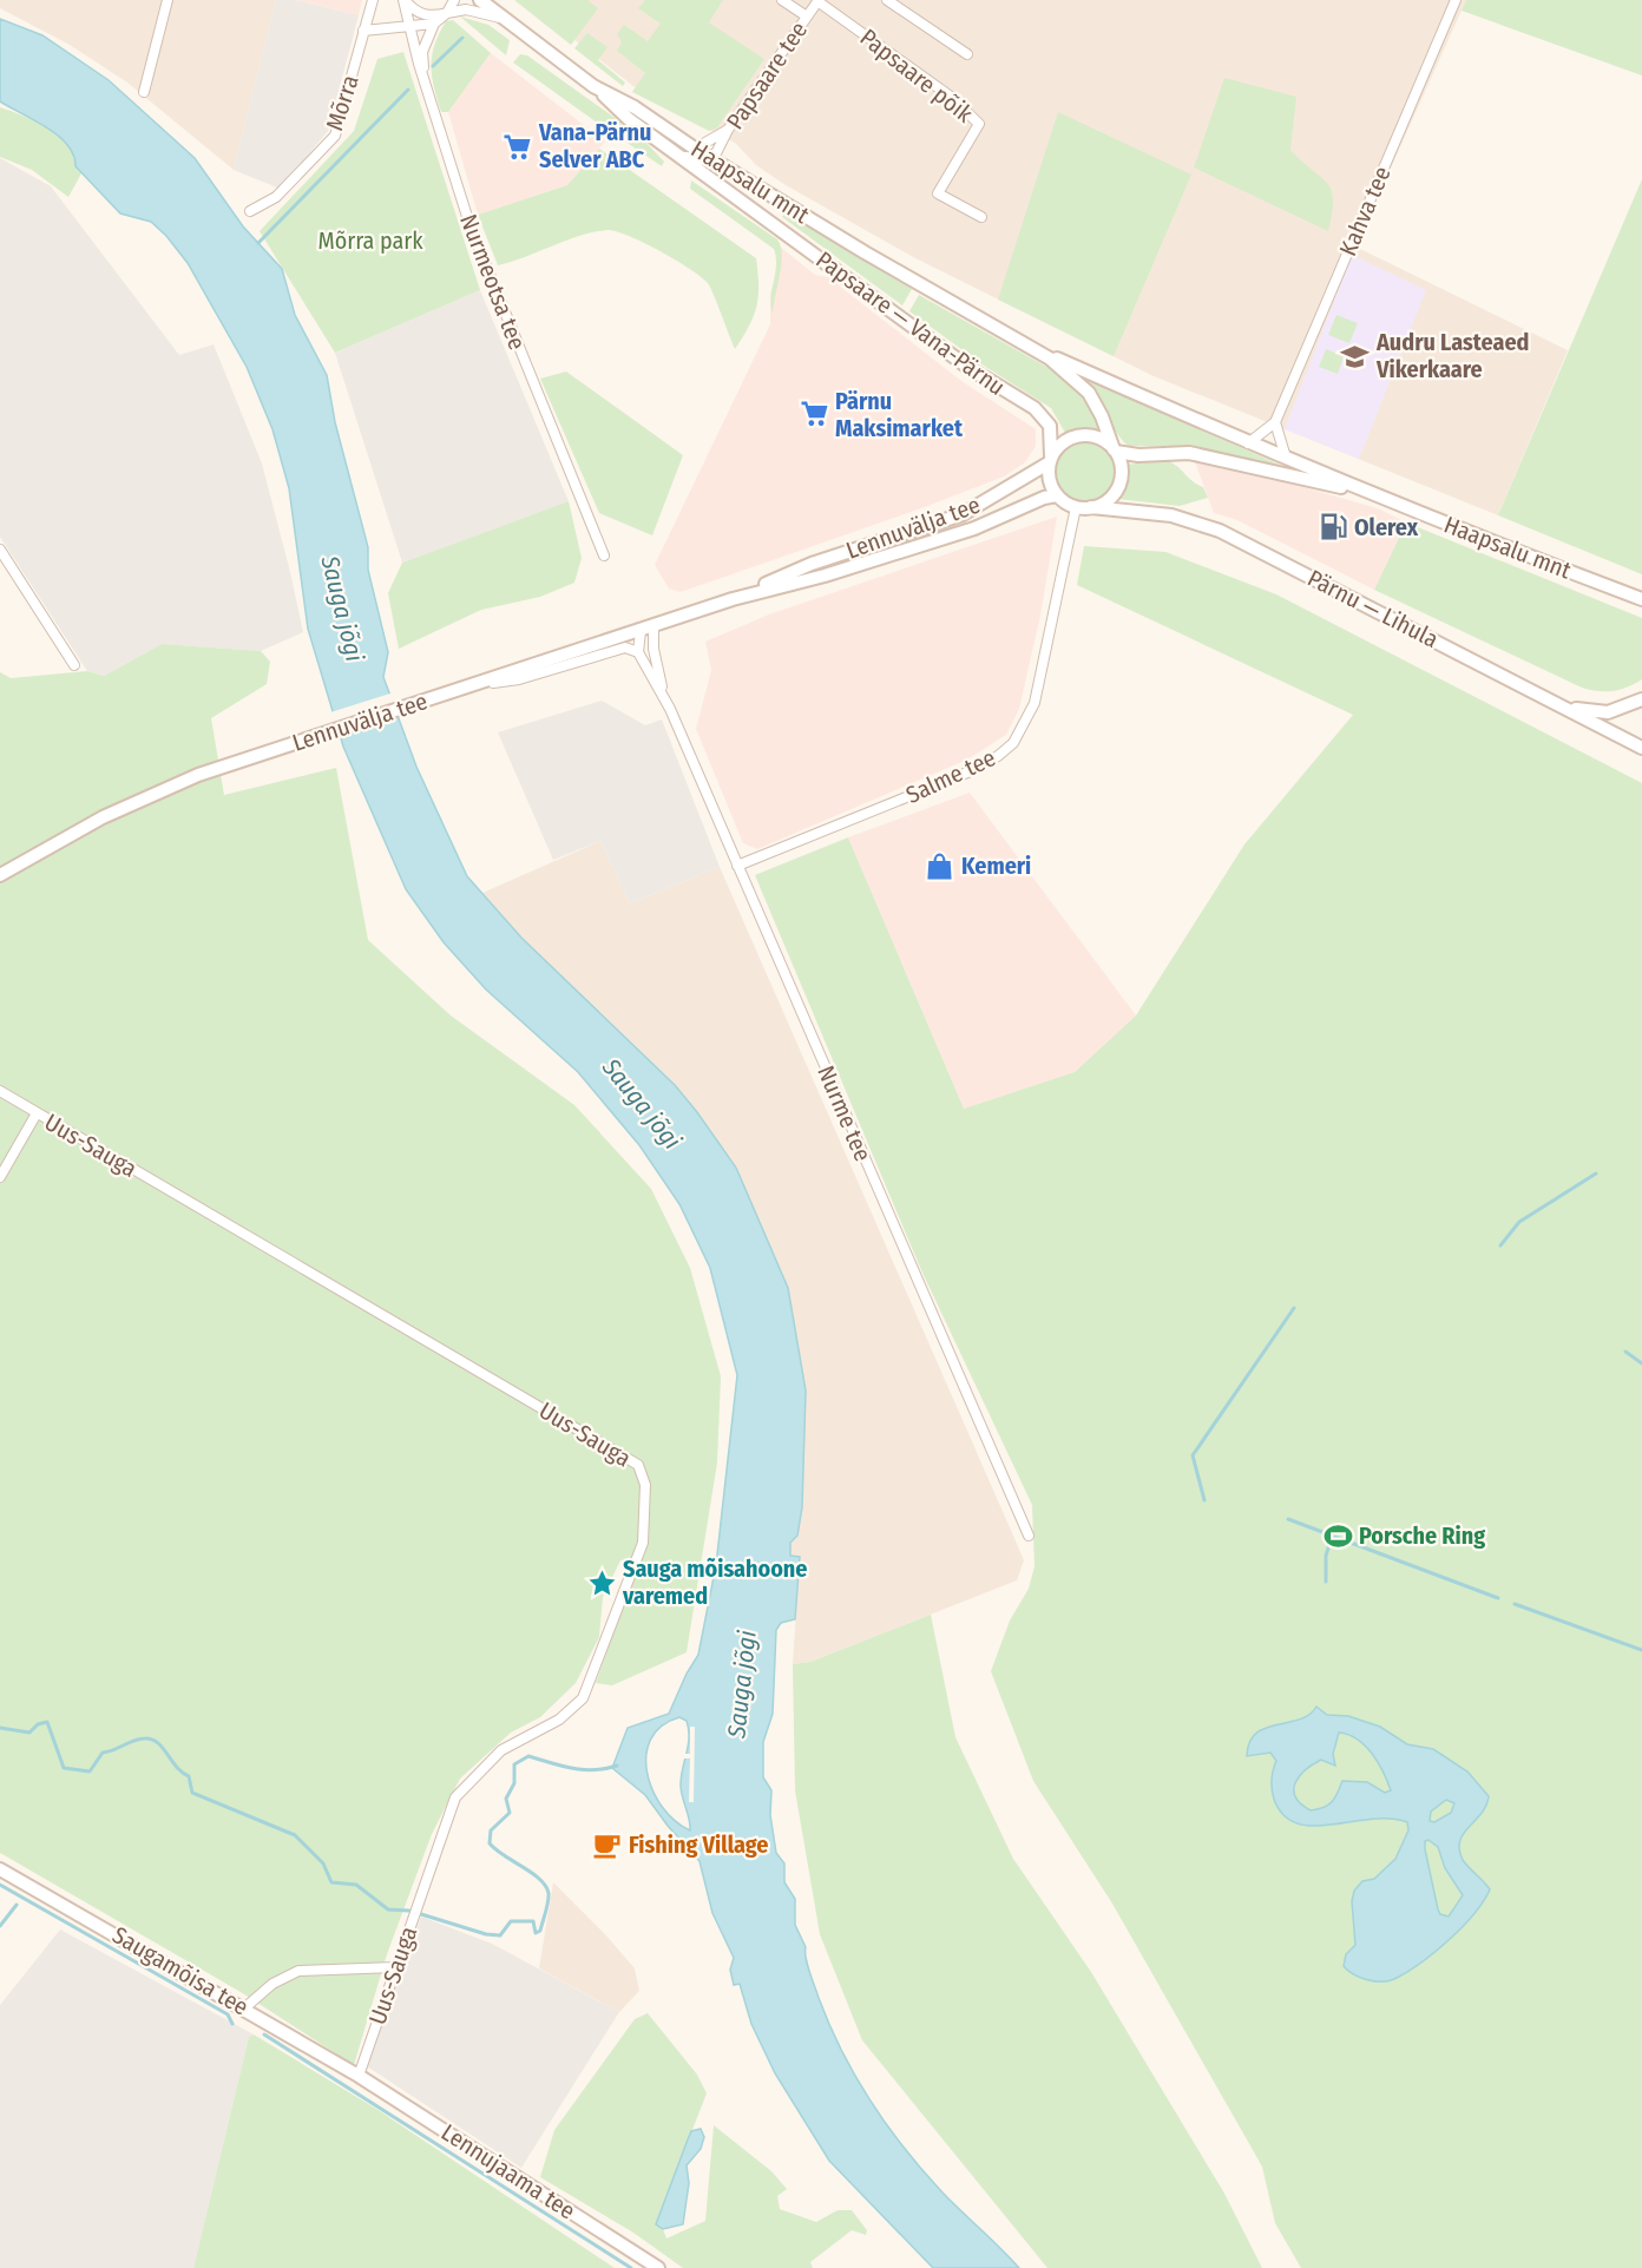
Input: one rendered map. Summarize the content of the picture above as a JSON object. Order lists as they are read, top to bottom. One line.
{"streets":{"main road":["Haapsalu mnt","Papsaare — Vana-Pärnu","Lennuvälja tee","Pärnu — Lihula","Saugamõisa tee","Lennujaama tee"],"street":["Papsaare tee","Papsaare põik","Mõrra","Kahva tee","Nurmeotsa tee","Salme tee","Nurme tee","Uus-Sauga"]},"crossings":[["Papsaare tee","Papsaare põik"],["Papsaare tee","Haapsalu mnt"],["Haapsalu mnt","Papsaare — Vana-Pärnu"],["Papsaare — Vana-Pärnu","Lennuvälja tee"],["Papsaare — Vana-Pärnu","Pärnu — Lihula"],["Papsaare — Vana-Pärnu","Salme tee"],["Lennuvälja tee","Pärnu — Lihula"],["Lennuvälja tee","Salme tee"],["Lennuvälja tee","Nurme tee"],["Pärnu — Lihula","Salme tee"],["Salme tee","Nurme tee"],["Uus-Sauga","Saugamõisa tee"],["Uus-Sauga","Lennujaama tee"],["Saugamõisa tee","Lennujaama tee"]],"water":["Sauga jõgi"],"parks":["Mõrra park"],"places":{"supermarket":["Vana-Pärnu Selver ABC","Pärnu Maksimarket"],"school or university":["Audru Lasteaed Vikerkaare"],"fuel station":["Olerex"],"shop":["Kemeri"],"sports":["Porsche Ring"],"place":["Sauga mõisahoone varemed"],"cafe":["Fishing Village"]}}
